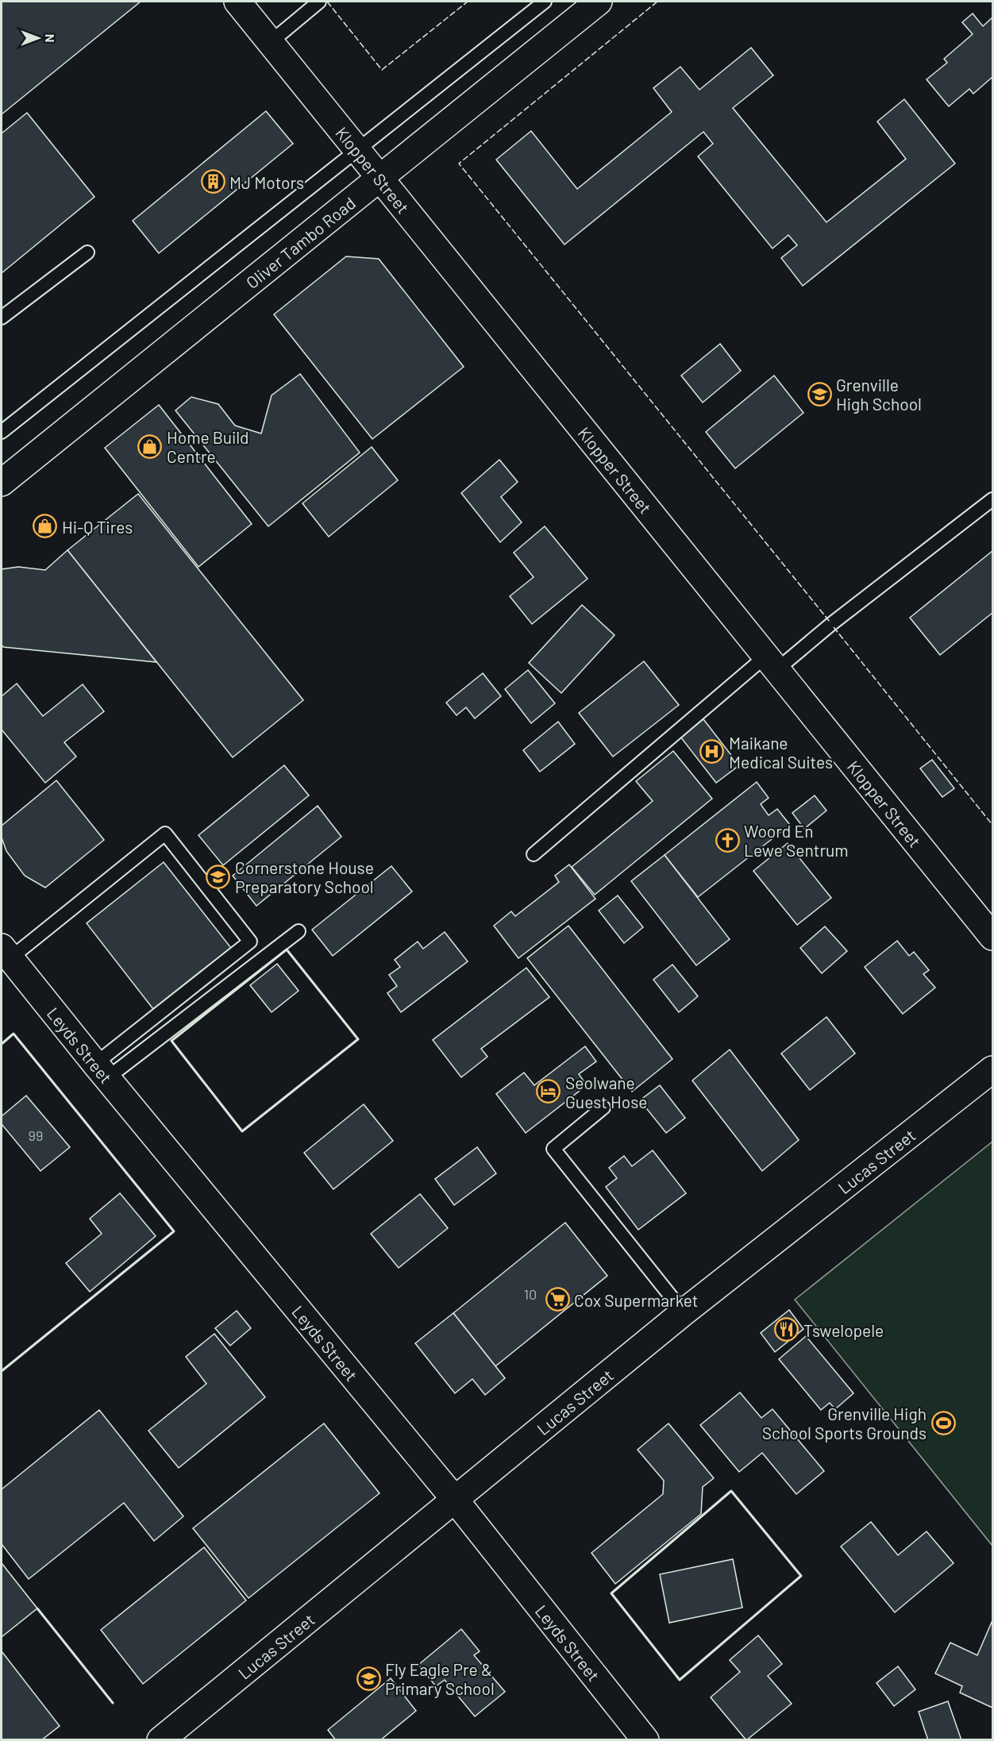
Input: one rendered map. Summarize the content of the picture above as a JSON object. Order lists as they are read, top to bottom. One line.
{"streets":{"street":["Klopper Street","Oliver Tambo Road","Leyds Street","Lucas Street"]},"crossings":[["Klopper Street","Oliver Tambo Road"],["Leyds Street","Lucas Street"]],"places":{"building":["MJ Motors"],"school or university":["Grenville High School","Cornerstone House Preparatory School","Fly Eagle Pre & Primary School"],"shop":["Home Build Centre","Hi-Q Tires"],"hospital":["Maikane Medical Suites"],"church":["Woord En Lewe Sentrum"],"hotel":["Seolwane Guest Hose"],"supermarket":["Cox Supermarket"],"restaurant":["Tswelopele"],"sports":["Grenville High School Sports Grounds"]},"house_numbers":["99","10"],"north":"right"}
